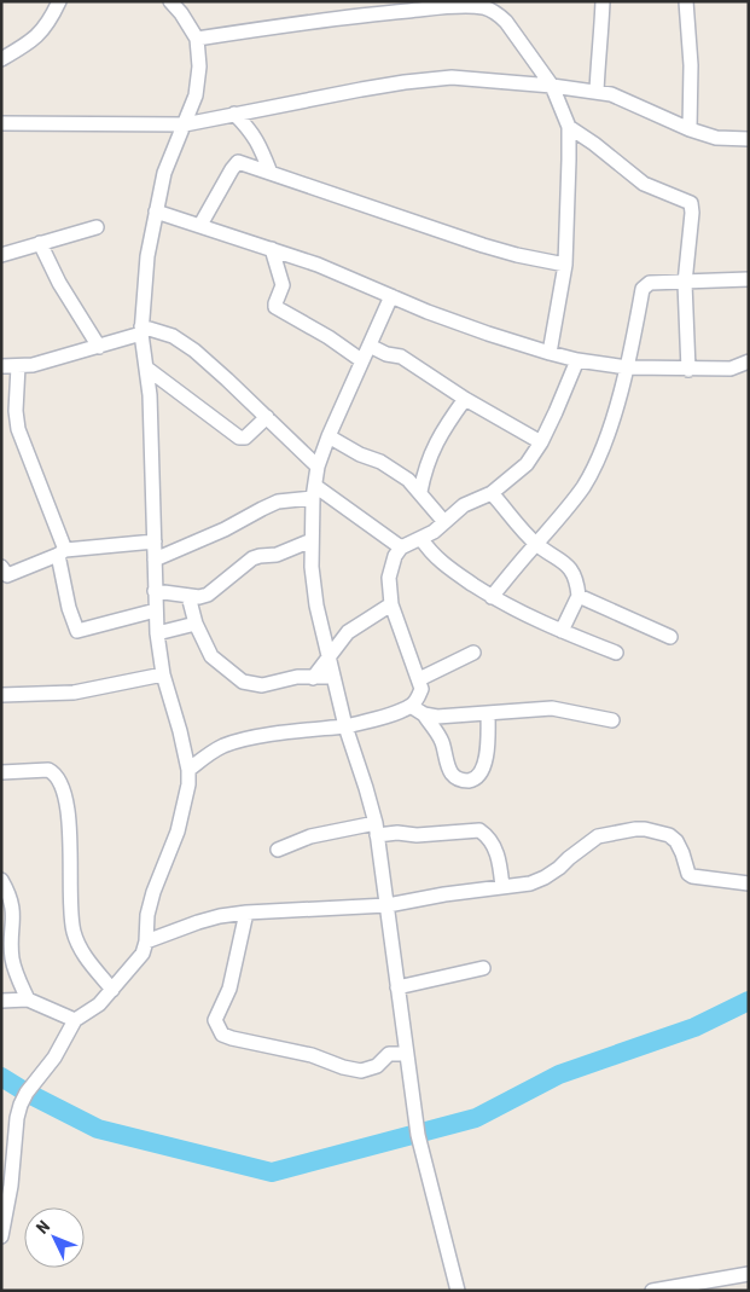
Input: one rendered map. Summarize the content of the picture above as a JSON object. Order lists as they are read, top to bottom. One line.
{"north":"top left"}
